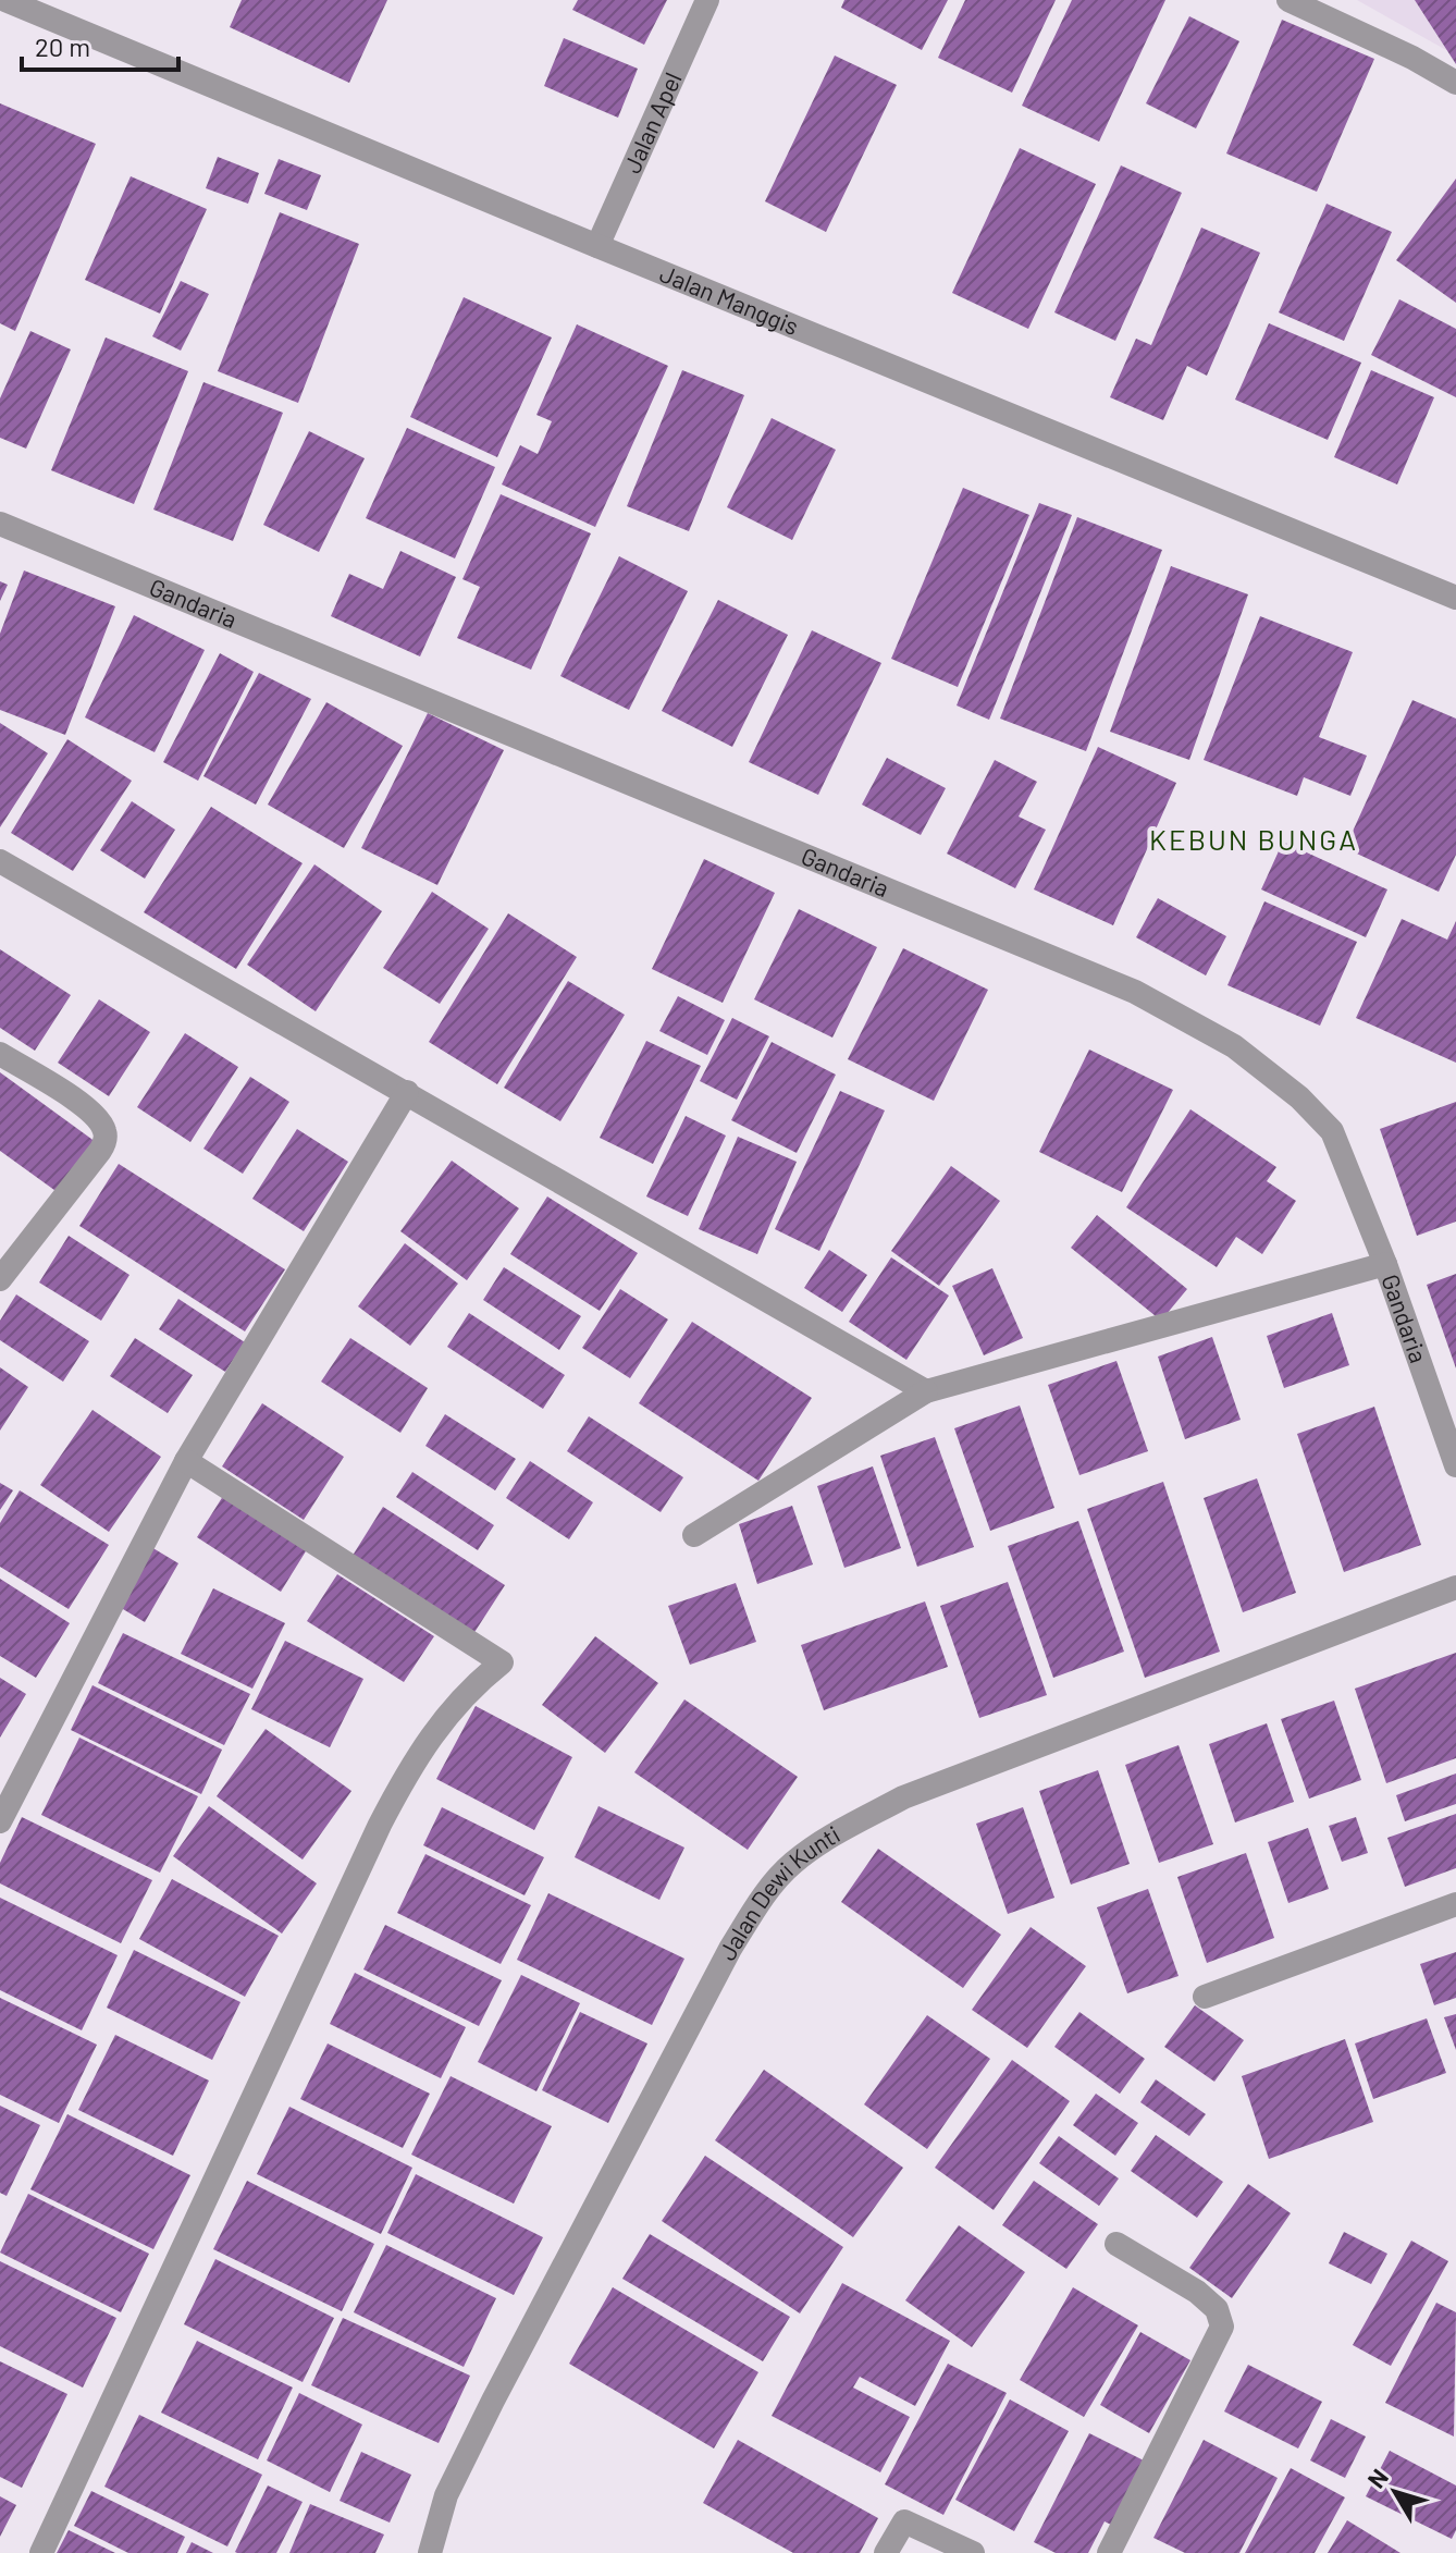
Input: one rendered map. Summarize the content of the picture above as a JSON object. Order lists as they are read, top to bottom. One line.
{"streets":{"street":["Jalan Apel","Jalan Manggis","Gandaria","Jalan Dewi Kunti"]},"crossings":[["Jalan Apel","Jalan Manggis"]],"districts":["KEBUN BUNGA"],"scale_bar":"20 m","north":"top left"}
